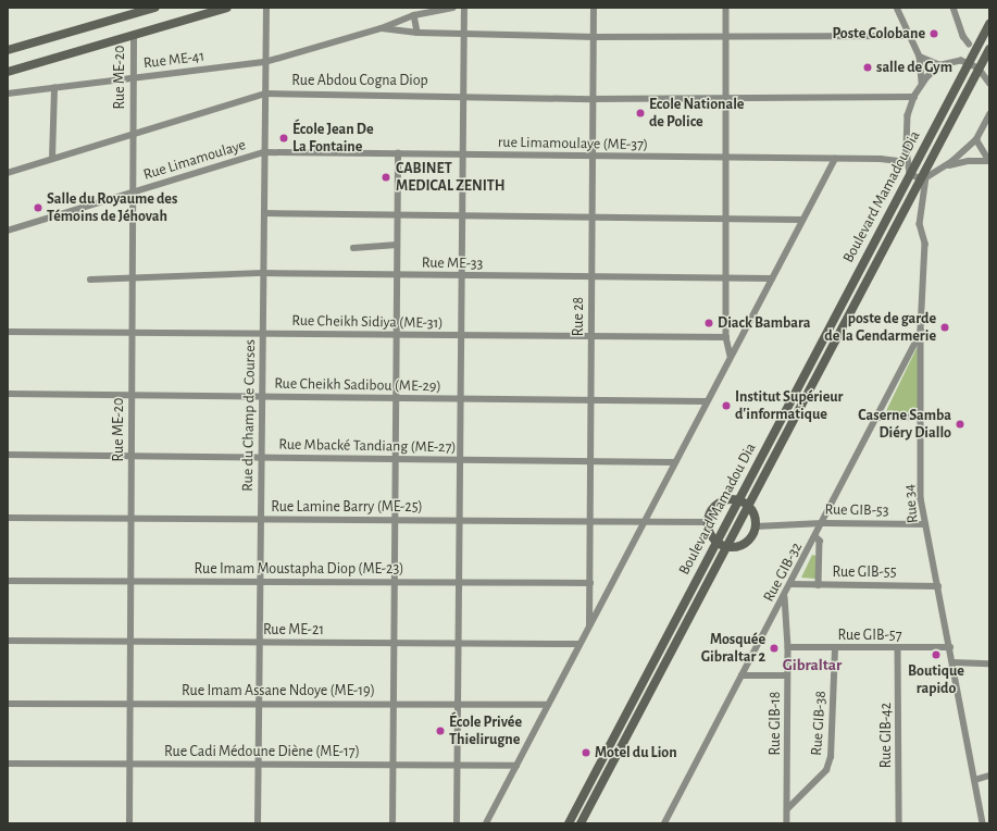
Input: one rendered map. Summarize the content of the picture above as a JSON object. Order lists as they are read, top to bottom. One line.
{"streets":{"street":["Rue ME-41","Rue ME-20","Rue Abdou Cogna Diop","rue Limamoulaye (ME-37)","Rue Limamoulaye","Boulevard Mamadou Dia","Rue ME-33","Rue 28","Rue Cheikh Sidiya (ME-31)","Rue Cheikh Sadibou (ME-29)","Rue du Champ de Courses","Rue Mbacké Tandiang (ME-27)","Rue 34","Rue Lamine Barry (ME-25)","Rue GIB-53","Rue Imam Moustapha Diop (ME-23)","Rue GIB-32","Rue GIB-55","Rue ME-21","Rue GIB-57","Rue Imam Assane Ndoye (ME-19)","Rue GIB-18","Rue GIB-38","Rue GIB-42","Rue Cadi Médoune Diène (ME-17)"]},"crossings":[["Rue ME-41","Rue ME-20"],["Rue ME-41","Rue du Champ de Courses"],["Rue ME-20","Rue Abdou Cogna Diop"],["Rue ME-20","Rue Limamoulaye"],["Rue ME-20","Rue ME-33"],["Rue ME-20","Rue Cheikh Sidiya (ME-31)"],["Rue ME-20","Rue Cheikh Sadibou (ME-29)"],["Rue ME-20","Rue Mbacké Tandiang (ME-27)"],["Rue ME-20","Rue Lamine Barry (ME-25)"],["Rue ME-20","Rue Imam Moustapha Diop (ME-23)"],["Rue ME-20","Rue ME-21"],["Rue ME-20","Rue Imam Assane Ndoye (ME-19)"],["Rue ME-20","Rue Cadi Médoune Diène (ME-17)"],["Rue Abdou Cogna Diop","Rue 28"],["Rue Abdou Cogna Diop","Rue du Champ de Courses"],["rue Limamoulaye (ME-37)","Rue Limamoulaye"],["rue Limamoulaye (ME-37)","Rue 28"],["rue Limamoulaye (ME-37)","Rue du Champ de Courses"],["Rue Limamoulaye","Rue du Champ de Courses"],["Boulevard Mamadou Dia","Rue 34"],["Rue ME-33","Rue 28"],["Rue ME-33","Rue du Champ de Courses"],["Rue 28","Rue Cheikh Sidiya (ME-31)"],["Rue 28","Rue Cheikh Sadibou (ME-29)"],["Rue 28","Rue Mbacké Tandiang (ME-27)"],["Rue 28","Rue Lamine Barry (ME-25)"],["Rue 28","Rue Imam Moustapha Diop (ME-23)"],["Rue Cheikh Sidiya (ME-31)","Rue du Champ de Courses"],["Rue Cheikh Sadibou (ME-29)","Rue du Champ de Courses"],["Rue du Champ de Courses","Rue Mbacké Tandiang (ME-27)"],["Rue du Champ de Courses","Rue Lamine Barry (ME-25)"],["Rue du Champ de Courses","Rue Imam Moustapha Diop (ME-23)"],["Rue du Champ de Courses","Rue ME-21"],["Rue du Champ de Courses","Rue Imam Assane Ndoye (ME-19)"],["Rue du Champ de Courses","Rue Cadi Médoune Diène (ME-17)"],["Rue 34","Rue GIB-53"],["Rue 34","Rue GIB-32"],["Rue 34","Rue GIB-55"],["Rue 34","Rue GIB-57"],["Rue GIB-53","Rue GIB-32"],["Rue GIB-32","Rue GIB-55"],["Rue GIB-32","Rue GIB-18"],["Rue GIB-57","Rue GIB-18"],["Rue GIB-57","Rue GIB-38"],["Rue GIB-57","Rue GIB-42"],["Rue GIB-18","Rue GIB-38"]],"districts":["Gibraltar"],"places":["Poste Colobane","salle de Gym","Ecole Nationale de Police","École Jean De La Fontaine","CABINET MEDICAL ZENITH","Salle du Royaume des Témoins de Jéhovah","Diack Bambara","poste de garde de la Gendarmerie","Institut Supérieur d'informatique","Caserne Samba Diéry Diallo","Mosquée Gibraltar 2","Boutique rapido","École Privée Thielirugne","Motel du Lion"]}
